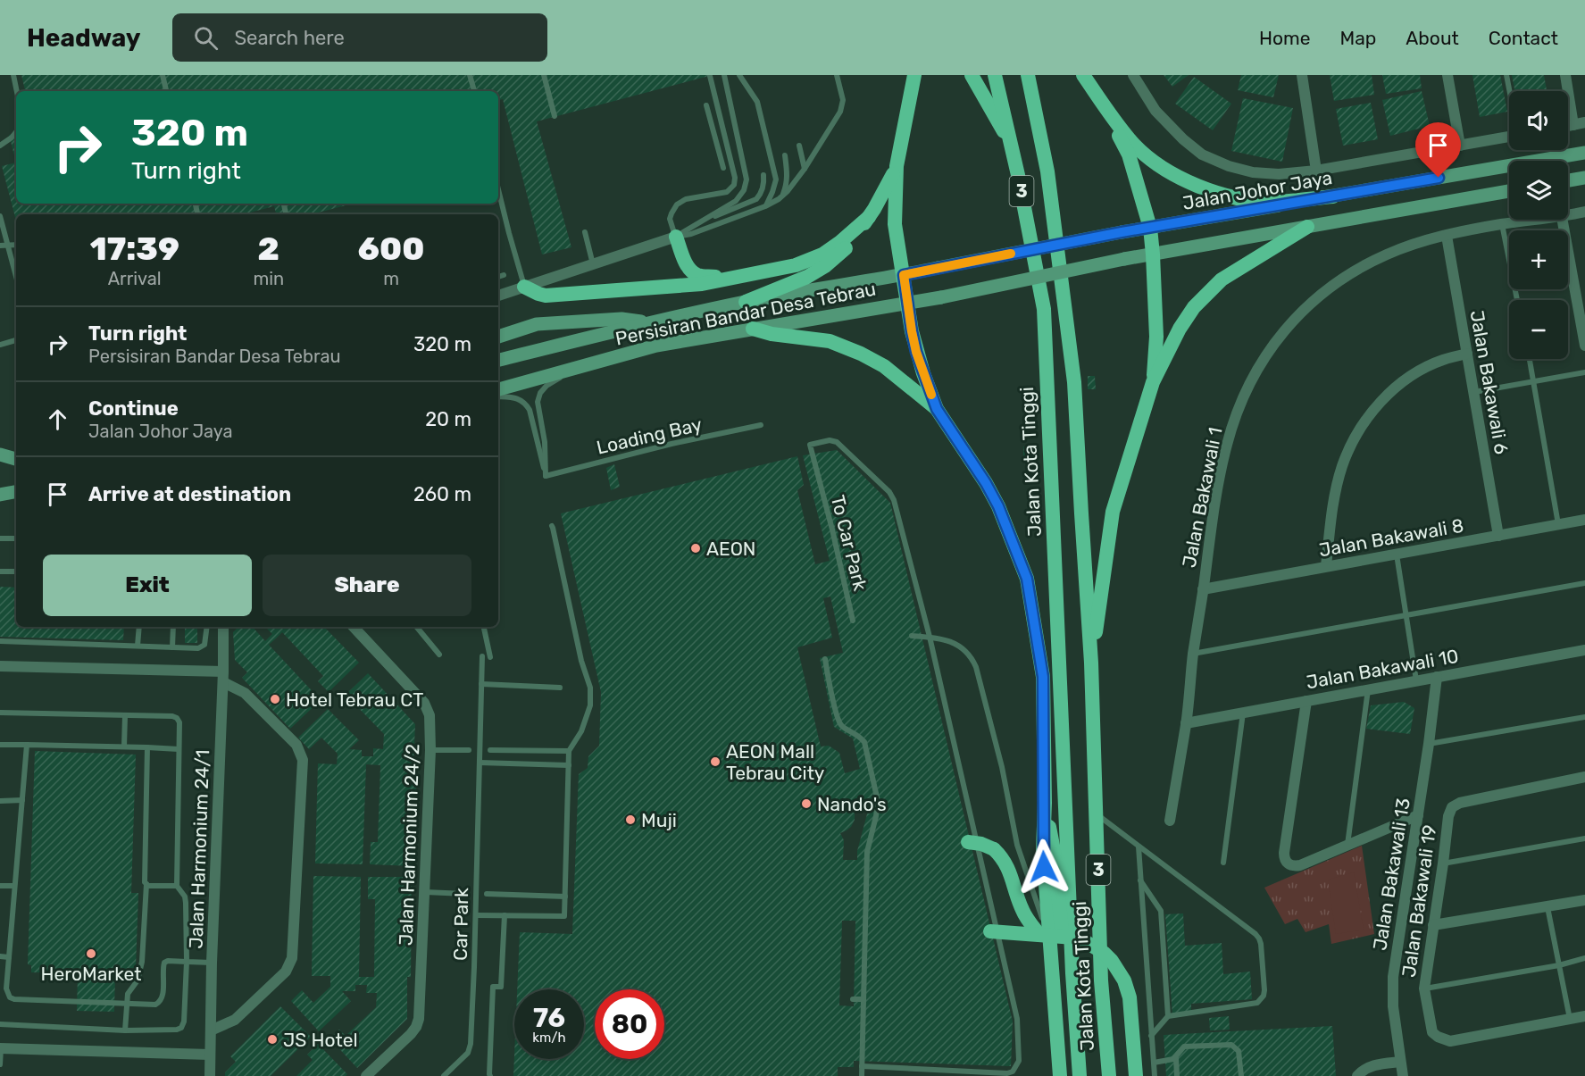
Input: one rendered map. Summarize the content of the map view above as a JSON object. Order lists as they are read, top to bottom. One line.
{"streets":{"highway":["3","Jalan Kota Tinggi"],"main road":["Jalan Johor Jaya","Persisiran Bandar Desa Tebrau"],"street":["Jalan Bakawali 6","Jalan Bakawali 1","Jalan Bakawali 8","Jalan Bakawali 10","Jalan Harmonium 24/2","Jalan Harmonium 24/1","Jalan Bakawali 13","Jalan Bakawali 19"],"lane":["Loading Bay","To Car Park","Car Park"]},"crossings":[["Jalan Johor Jaya","Persisiran Bandar Desa Tebrau"],["Jalan Bakawali 6","Jalan Bakawali 1"],["Jalan Bakawali 6","Jalan Bakawali 8"],["Jalan Bakawali 1","Jalan Bakawali 8"],["Jalan Bakawali 1","Jalan Bakawali 10"],["Jalan Bakawali 10","Jalan Bakawali 13"]],"places":["AEON","Hotel Tebrau CT","AEON Mall Tebrau City","Nando's","Muji","HeroMarket","JS Hotel"],"page":{"header":"Headway","search":"Search here","nav":["Home","Map","About","Contact"],"map_buttons":["+","−"],"turn":["320 m","Turn right"],"eta":["17:39","Arrival","2","min","600","m"],"list":[{"name":"Turn right","note":"Persisiran Bandar Desa Tebrau","value":"320 m"},{"name":"Continue","note":"Jalan Johor Jaya","value":"20 m"},{"name":"Arrive at destination","value":"260 m"}],"buttons":["Exit","Share"],"speed":"76 km/h","limit":"80"}}
